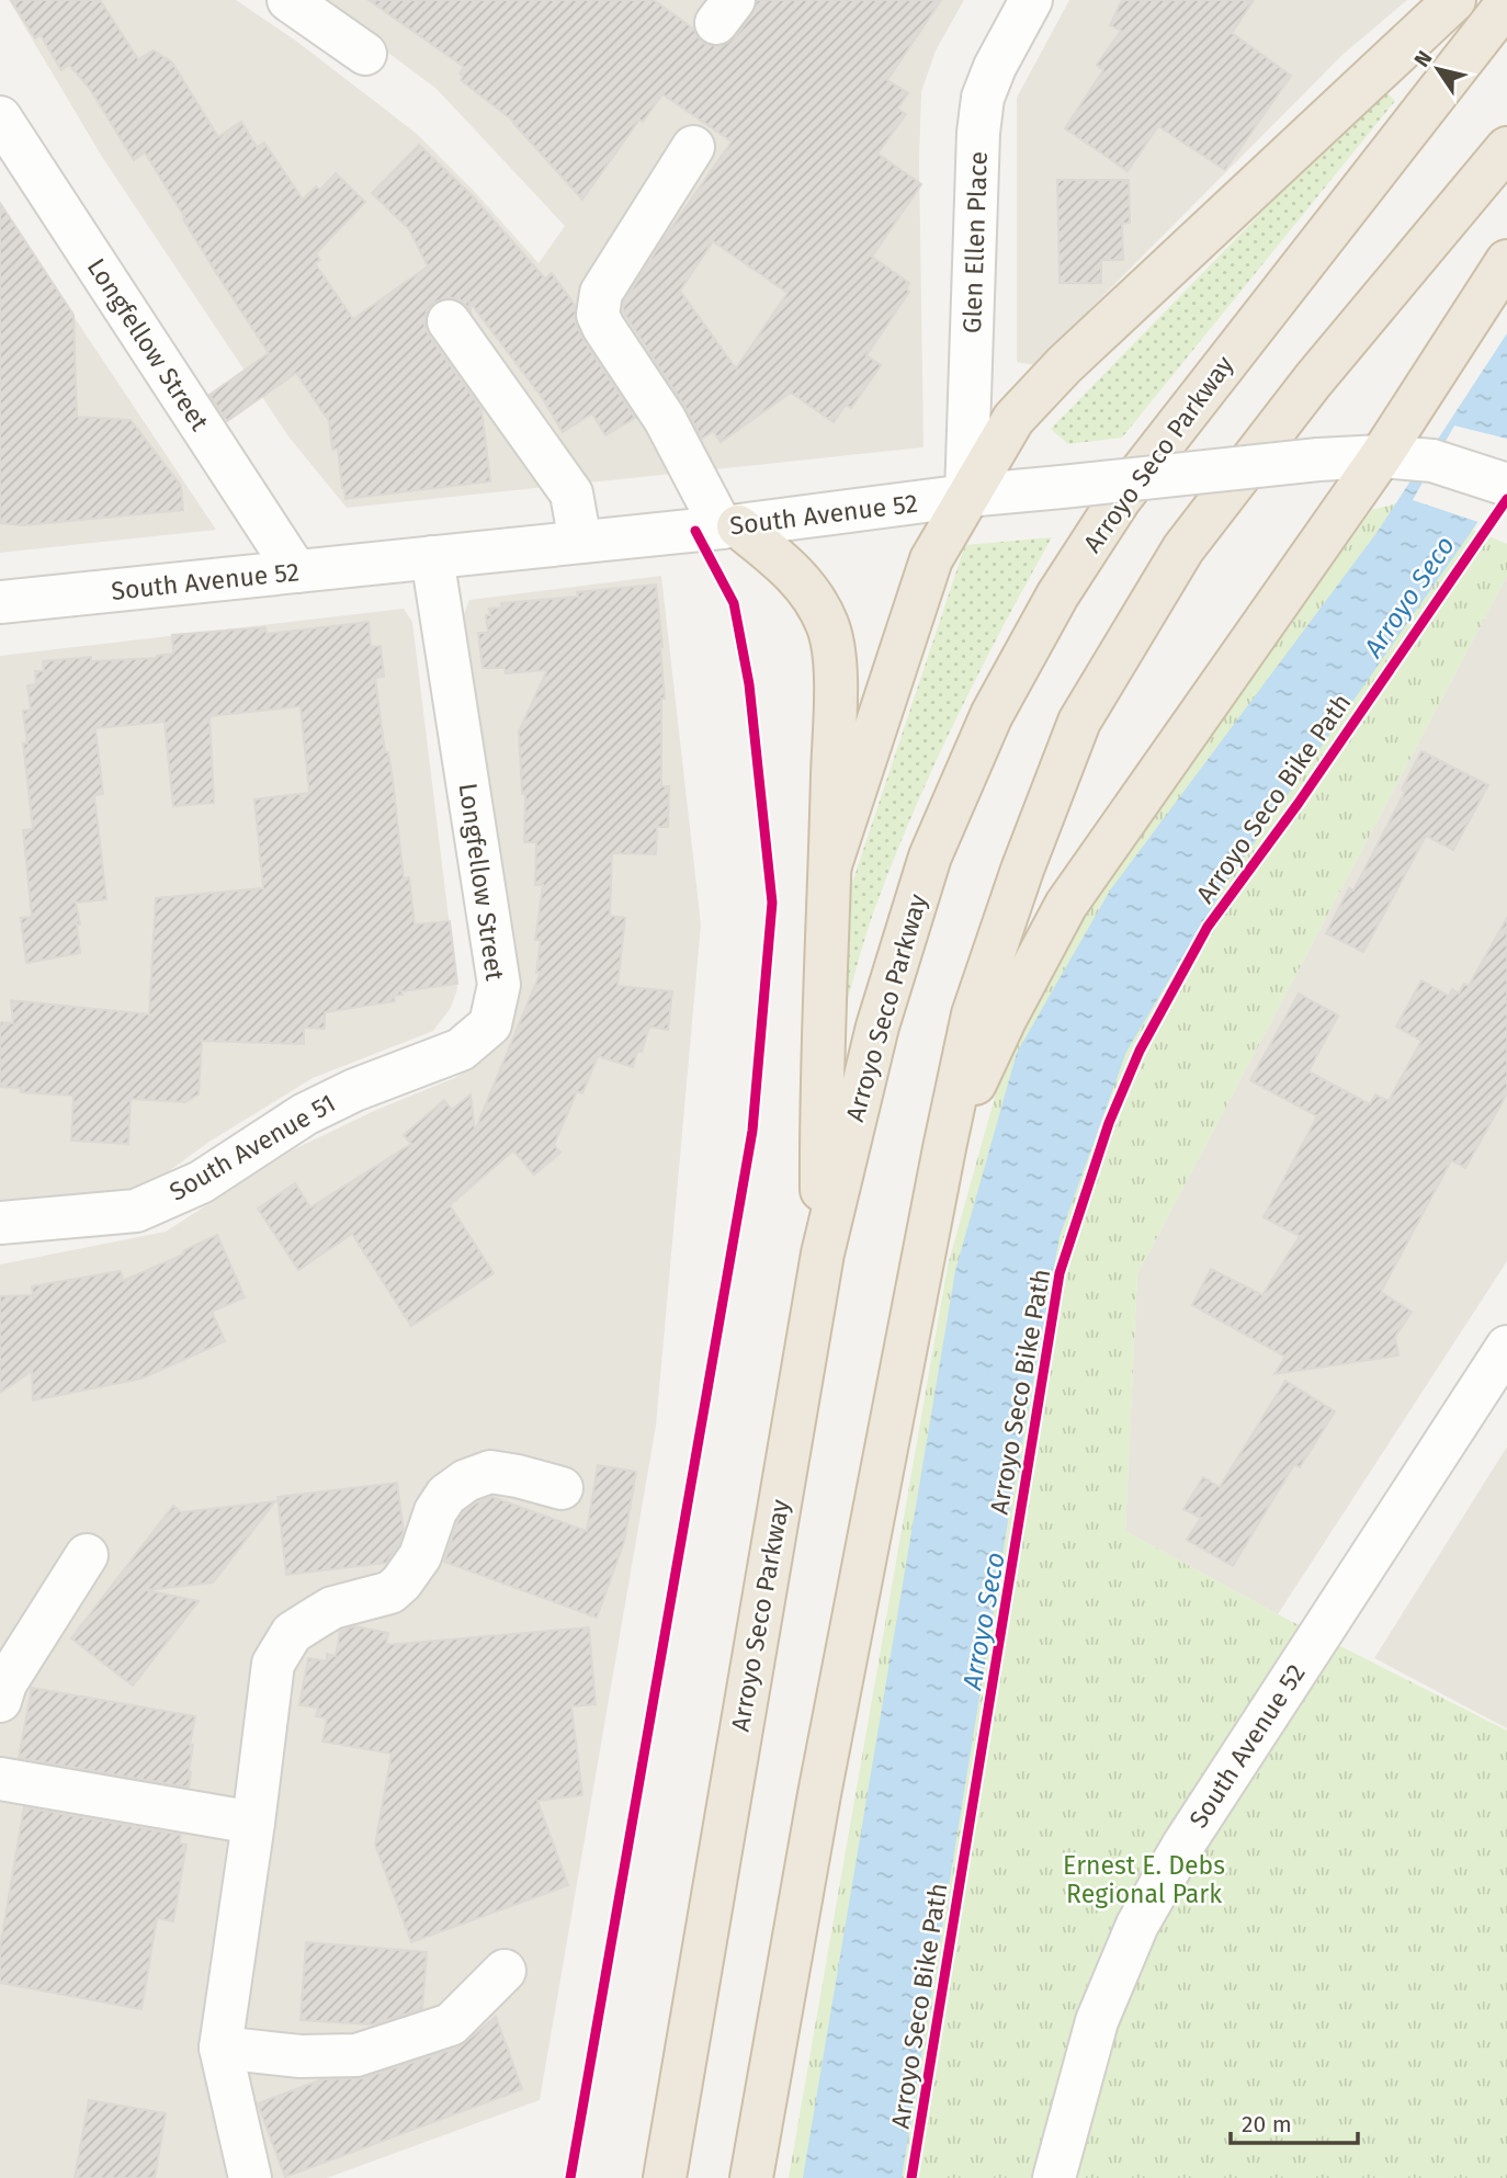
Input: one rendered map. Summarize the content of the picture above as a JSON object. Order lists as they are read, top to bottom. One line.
{"streets":{"highway":["Arroyo Seco Parkway"],"street":["Glen Ellen Place","Longfellow Street","South Avenue 52","South Avenue 51"],"cycle path":["Arroyo Seco Bike Path"]},"crossings":[["Glen Ellen Place","South Avenue 52"],["Longfellow Street","South Avenue 52"],["Longfellow Street","South Avenue 51"]],"water":["Arroyo Seco"],"parks":["Ernest E. Debs Regional Park"],"scale_bar":"20 m","north":"top left"}
